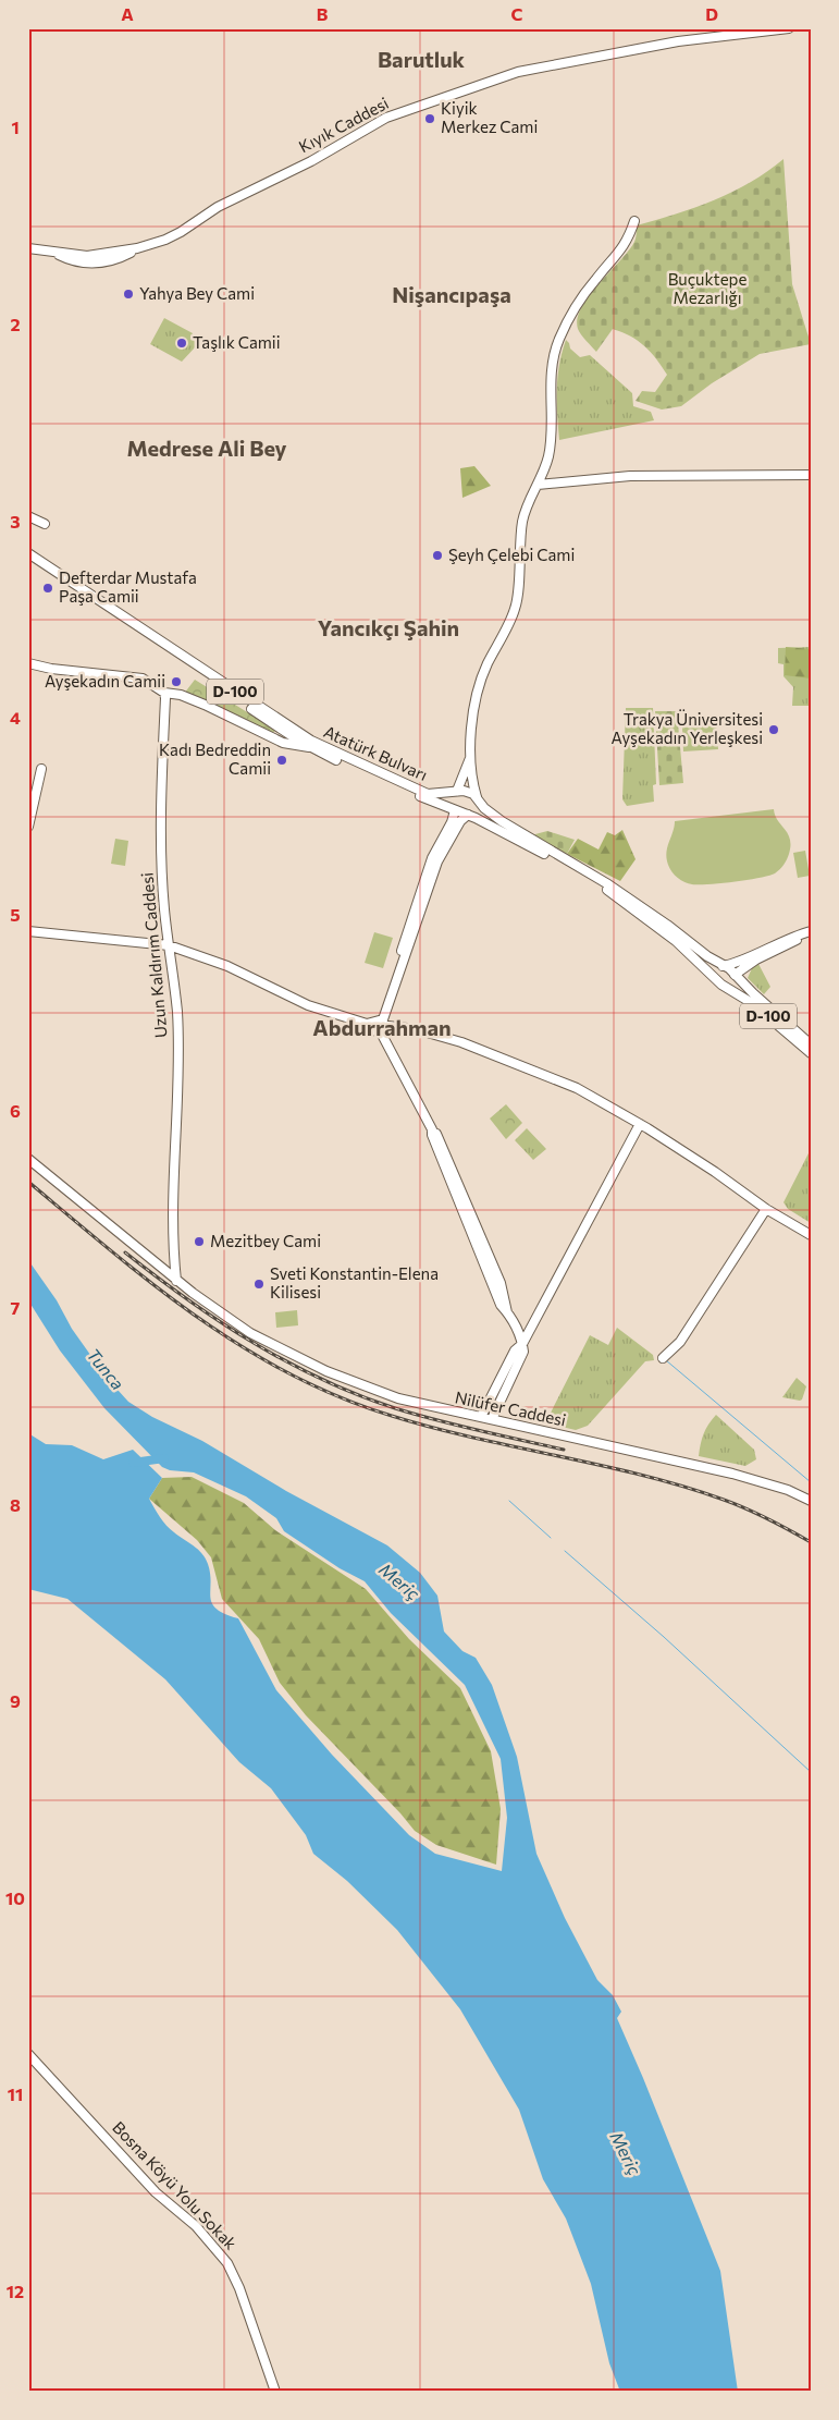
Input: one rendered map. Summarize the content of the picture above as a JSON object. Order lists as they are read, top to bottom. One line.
{"streets":{"main road":["Kıyık Caddesi","D-100","Atatürk Bulvarı","Uzun Kaldırım Caddesi","Nilüfer Caddesi","Bosna Köyü Yolu Sokak"]},"crossings":[["Uzun Kaldırım Caddesi","Nilüfer Caddesi"]],"districts":["Barutluk","Nişancıpaşa","Medrese Ali Bey","Yancıkçı Şahin","Abdurrahman"],"water":["Tunca","Meriç"],"parks":["Buçuktepe Mezarlığı"],"places":["Kiyik Merkez Cami","Yahya Bey Cami","Taşlık Camii","Şeyh Çelebi Cami","Defterdar Mustafa Paşa Camii","Ayşekadın Camii","Trakya Üniversitesi Ayşekadın Yerleşkesi","Kadı Bedreddin Camii","Mezitbey Cami","Sveti Konstantin-Elena Kilisesi"],"grid":{"columns":["A","B","C","D"],"rows":["1","2","3","4","5","6","7","8","9","10","11","12"]}}
